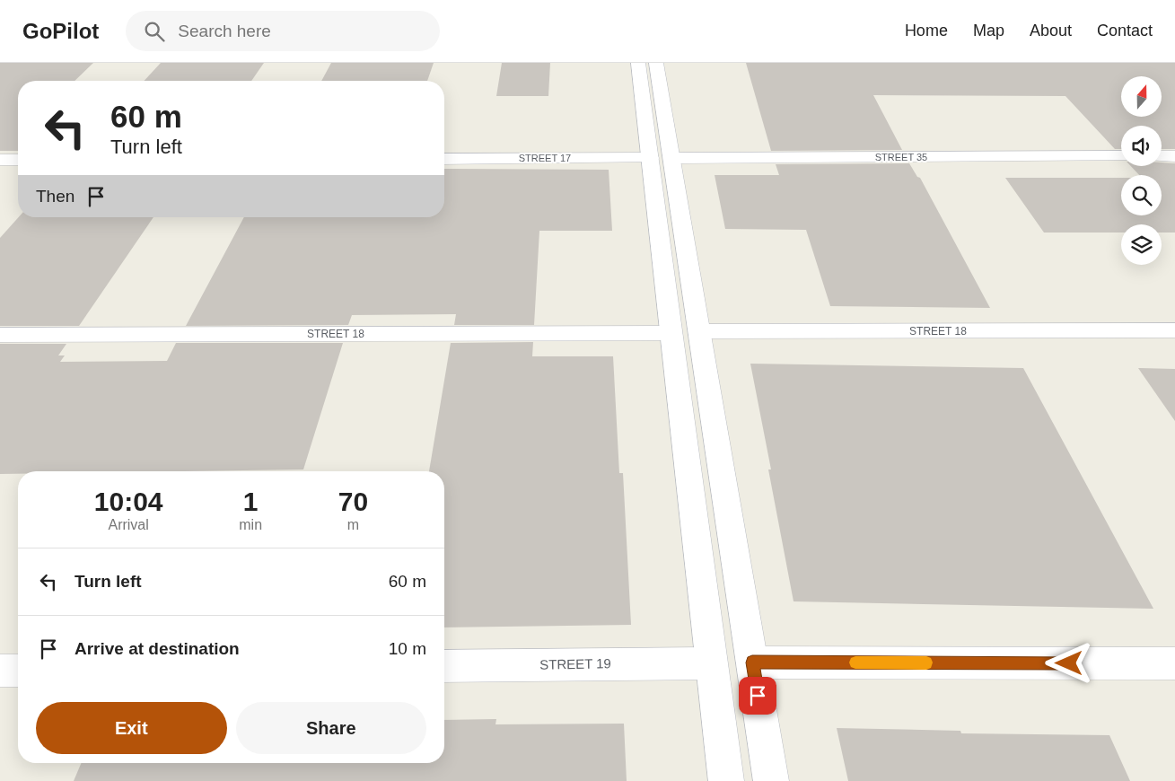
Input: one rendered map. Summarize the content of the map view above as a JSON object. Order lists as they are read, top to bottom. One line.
{"streets":{"street":["STREET 35","STREET 17","STREET 18","STREET 19"]},"crossings":[["STREET 35","STREET 17"]],"north":"top","page":{"header":"GoPilot","search":"Search here","nav":["Home","Map","About","Contact"],"turn":["60 m","Turn left"],"then":"Then","eta":["10:04","Arrival","1","min","70","m"],"list":[{"name":"Turn left","value":"60 m"},{"name":"Arrive at destination","value":"10 m"}],"buttons":["Exit","Share"]}}
